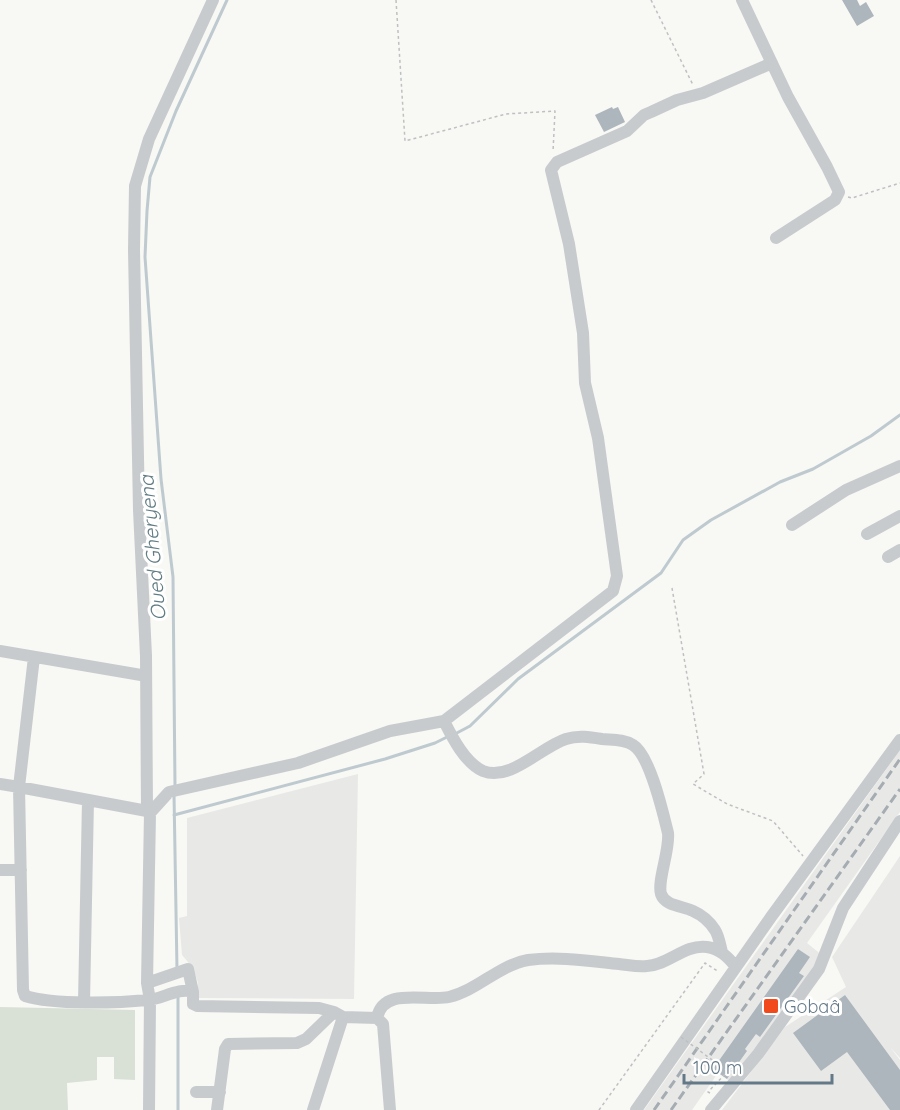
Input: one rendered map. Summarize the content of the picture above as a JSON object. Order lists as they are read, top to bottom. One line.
{"water":["Oued Gheryena"],"places":{"transit":["Gobaâ"]},"scale_bar":"100 m"}
